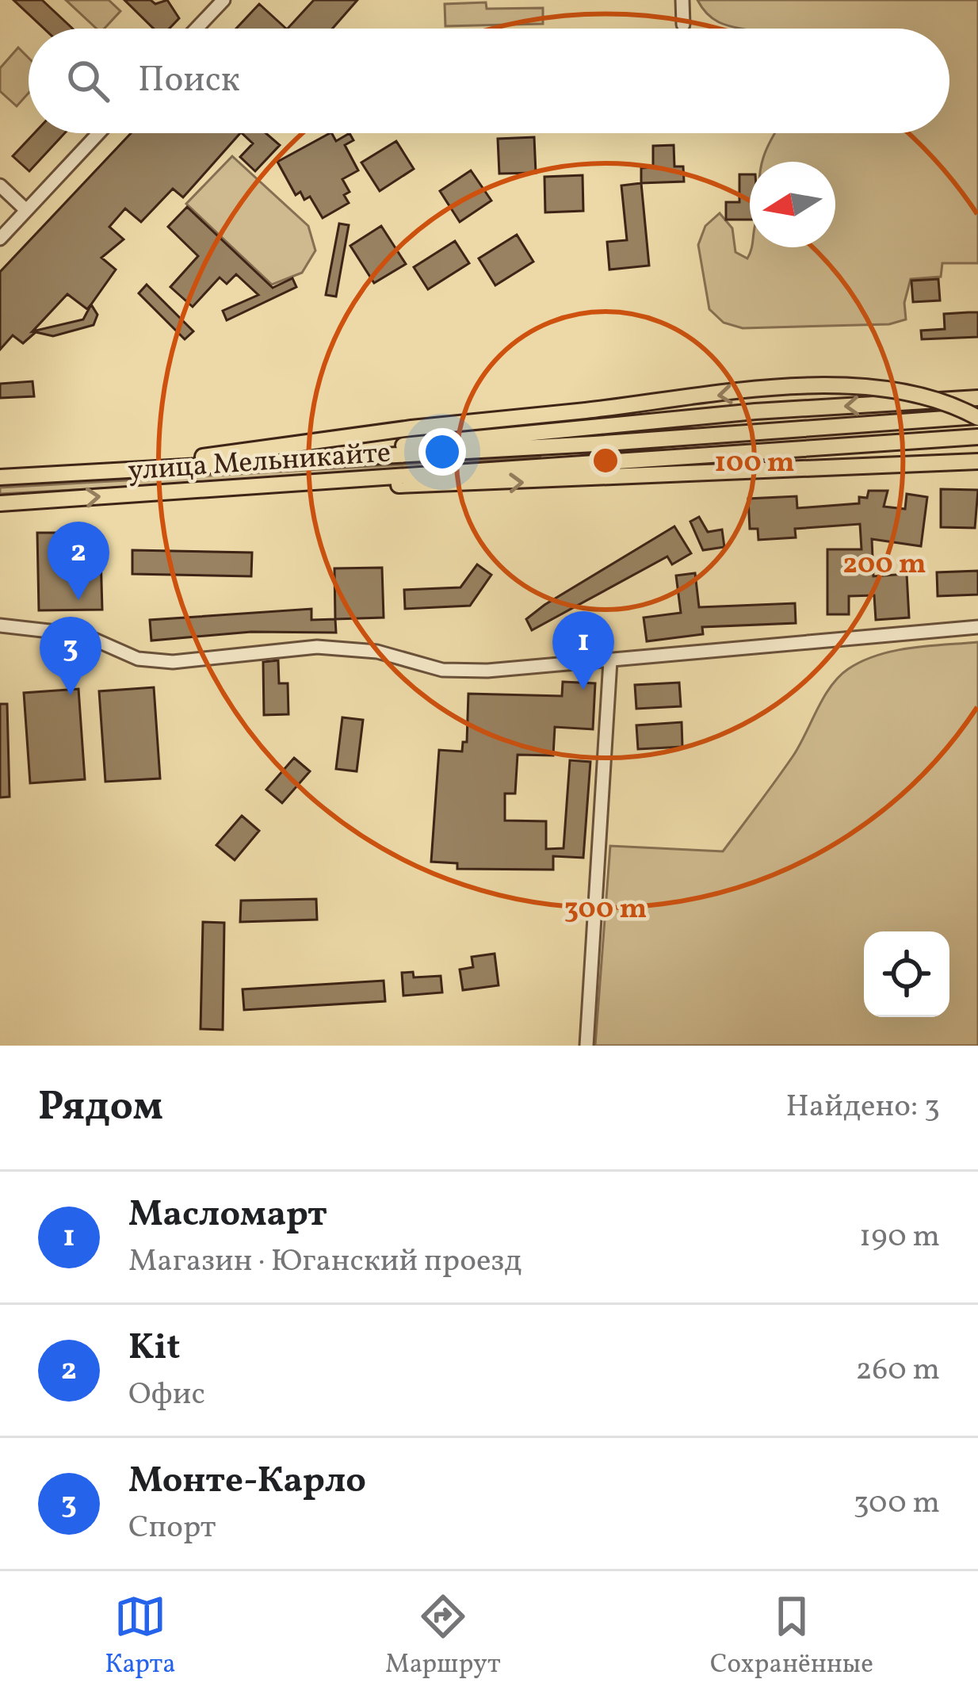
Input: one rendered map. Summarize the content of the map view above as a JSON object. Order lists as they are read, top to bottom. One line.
{"streets":{"main road":["улица Мельникайте"]},"north":"left","page":{"search":"Поиск","pins":["2","1","3"],"heading":["Рядом","Найдено: 3"],"list":[{"mark":"1","name":"Масломарт","note":"Магазин · Юганский проезд","value":"190 m"},{"mark":"2","name":"Kit","note":"Офис","value":"260 m"},{"mark":"3","name":"Монте-Карло","note":"Спорт","value":"300 m"}],"nav":["Карта","Маршрут","Сохранённые"]},"rings":["100 m","200 m","300 m"]}
